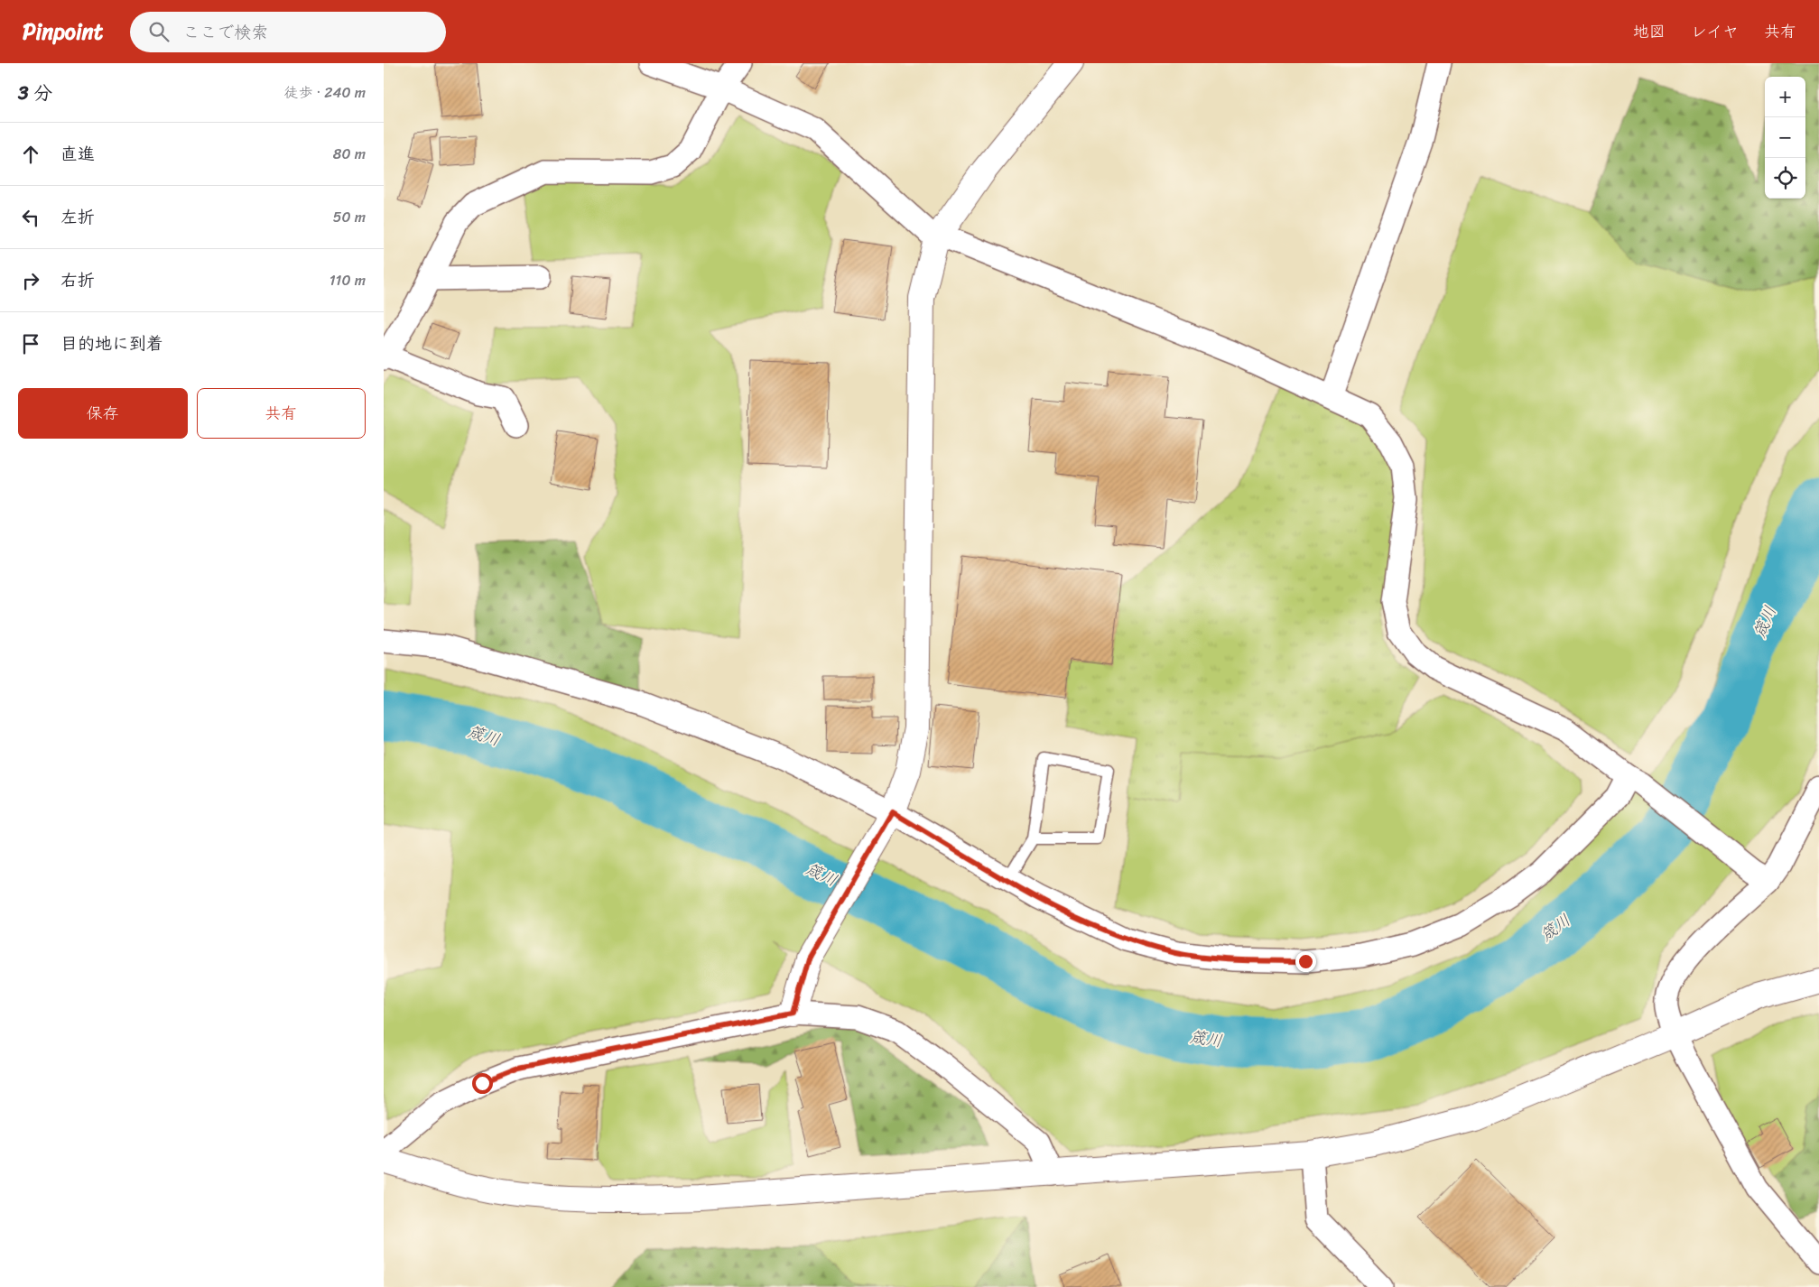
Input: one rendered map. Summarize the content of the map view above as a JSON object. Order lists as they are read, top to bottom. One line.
{"water":["筬川"],"page":{"header":"Pinpoint","search":"ここで検索","nav":["地図","レイヤ","共有"],"heading":["3 分","徒歩 · 240 m"],"map_buttons":["+","−"],"list":[["直進","80 m"],["左折","50 m"],["右折","110 m"],"目的地に到着"],"buttons":["保存","共有"]}}
